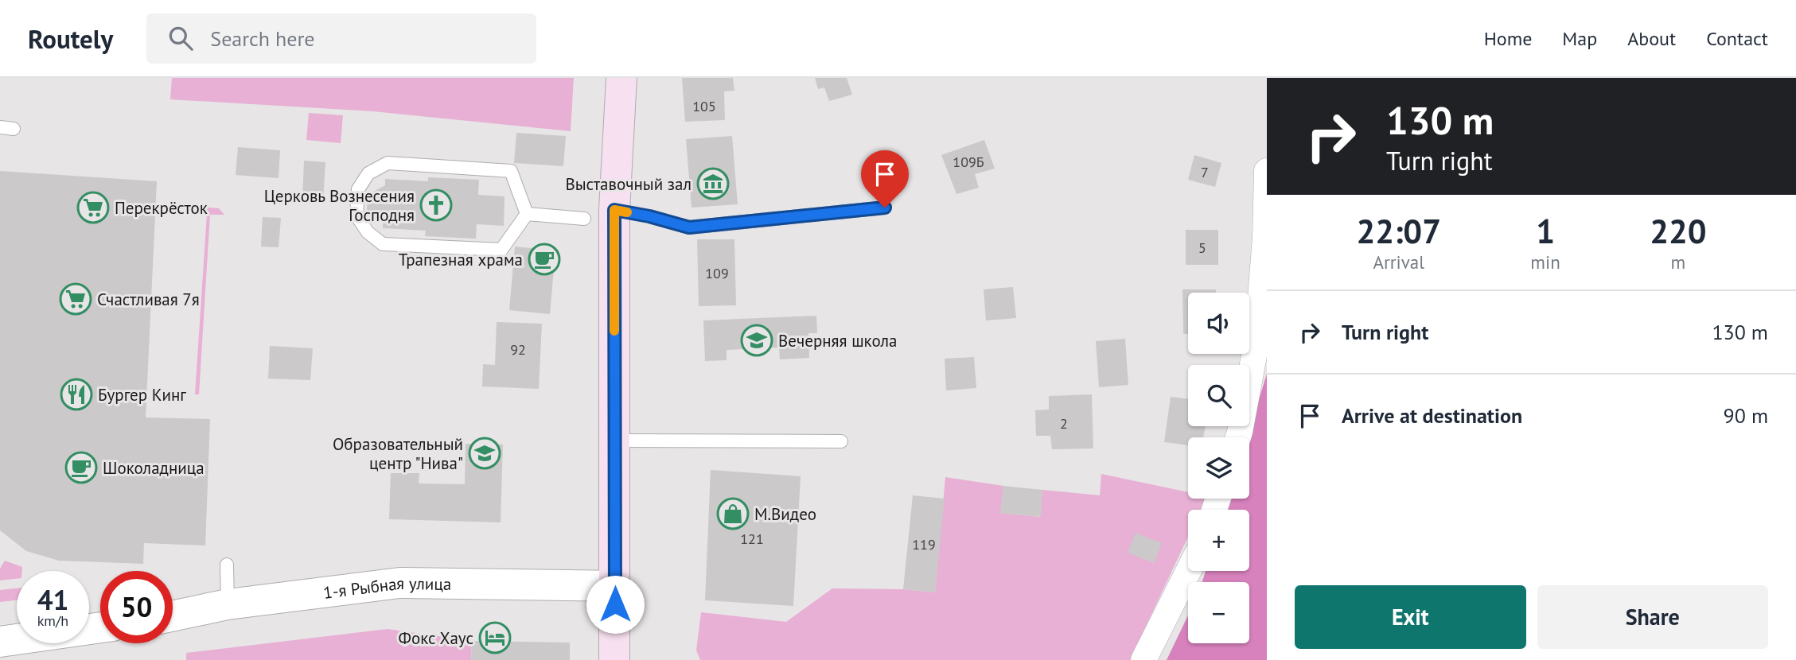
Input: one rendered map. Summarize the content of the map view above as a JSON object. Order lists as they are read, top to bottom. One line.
{"streets":{"street":["1-я Рыбная улица"]},"places":{"museum":["Выставочный зал"],"church":["Церковь Вознесения Господня"],"supermarket":["Перекрёсток","Счастливая 7я"],"cafe":["Трапезная храма","Шоколадница"],"school or university":["Вечерняя школа","Образовательный центр \"Нива\""],"restaurant":["Бургер Кинг"],"shop":["М.Видео"],"hotel":["Фокс Хаус"]},"house_numbers":["105","109Б","7","5","109","92","2","121","119"],"page":{"header":"Routely","search":"Search here","nav":["Home","Map","About","Contact"],"turn":["130 m","Turn right"],"eta":["22:07","Arrival","1","min","220","m"],"list":[{"name":"Turn right","value":"130 m"},{"name":"Arrive at destination","value":"90 m"}],"map_buttons":["+","−"],"speed":"41 km/h","limit":"50","buttons":["Exit","Share"]}}
